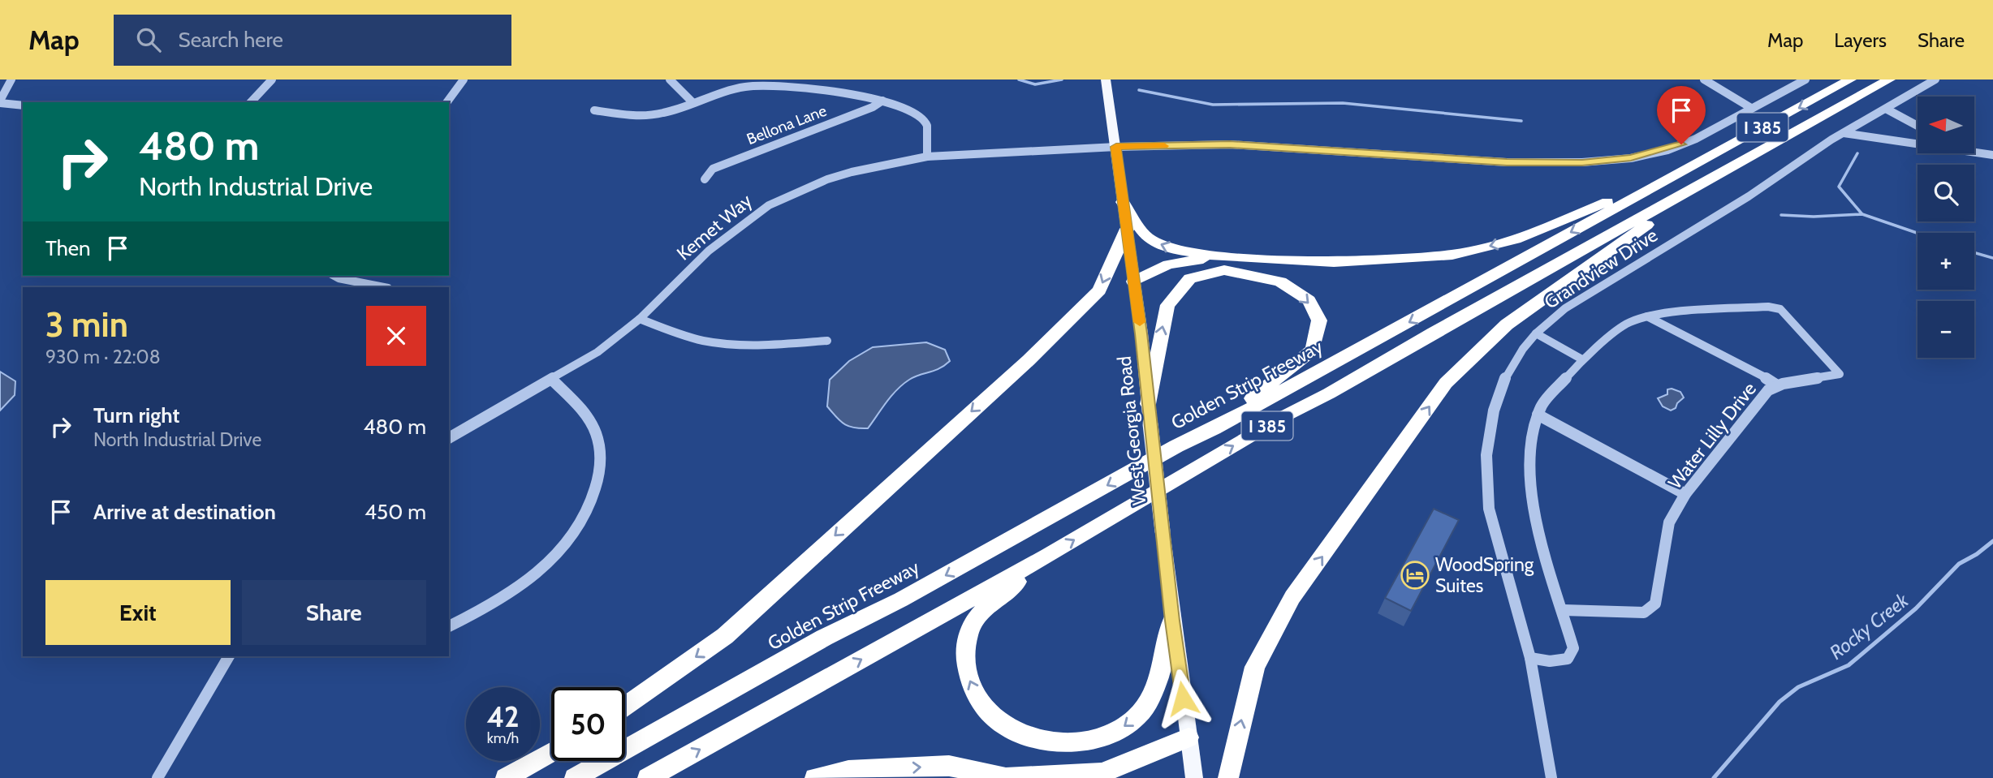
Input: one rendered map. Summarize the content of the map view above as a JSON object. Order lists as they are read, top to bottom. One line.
{"streets":{"highway":["I 385","Golden Strip Freeway"],"main road":["West Georgia Road"],"street":["Bellona Lane","Kemet Way","Grandview Drive","Water Lilly Drive"]},"crossings":[["Kemet Way","West Georgia Road"],["Grandview Drive","Water Lilly Drive"]],"water":["Rocky Creek"],"places":{"hotel":["WoodSpring Suites"]},"north":"left","page":{"header":"Map","search":"Search here","nav":["Map","Layers","Share"],"map_buttons":["+","−"],"turn":["480 m","North Industrial Drive"],"then":"Then","heading":["3 min","930 m · 22:08"],"list":[{"name":"Turn right","note":"North Industrial Drive","value":"480 m"},{"name":"Arrive at destination","value":"450 m"}],"buttons":["Exit","Share"],"speed":"42 km/h","limit":"50"}}
